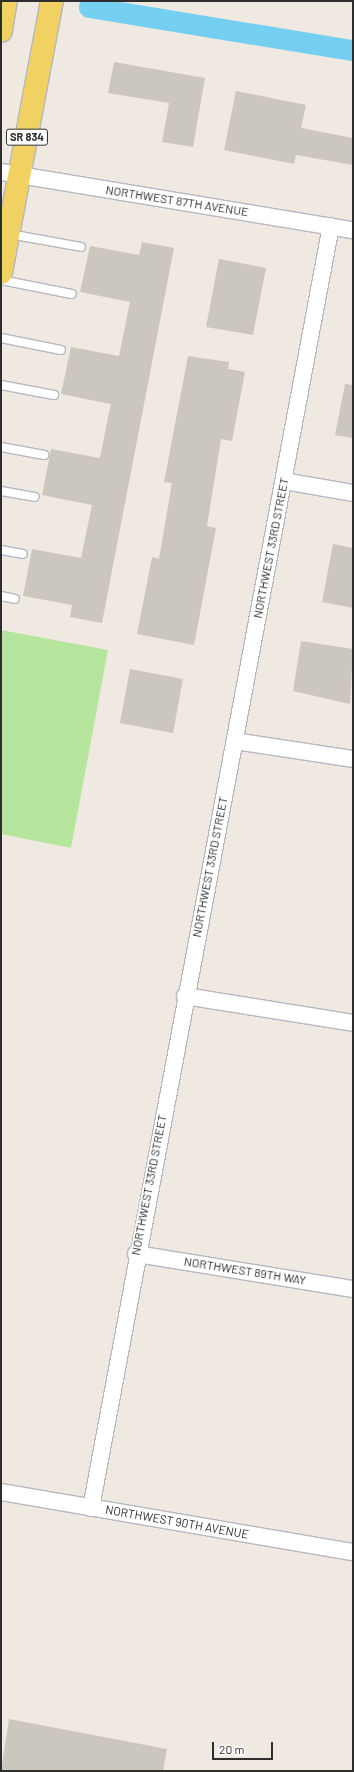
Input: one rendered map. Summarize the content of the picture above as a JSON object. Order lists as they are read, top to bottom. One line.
{"streets":{"main road":["SR 834"],"street":["NORTHWEST 87TH AVENUE","NORTHWEST 33RD STREET","NORTHWEST 89TH WAY","NORTHWEST 90TH AVENUE"]},"crossings":[["SR 834","NORTHWEST 87TH AVENUE"],["NORTHWEST 87TH AVENUE","NORTHWEST 33RD STREET"],["NORTHWEST 33RD STREET","NORTHWEST 89TH WAY"],["NORTHWEST 33RD STREET","NORTHWEST 90TH AVENUE"]],"scale_bar":"20 m"}
